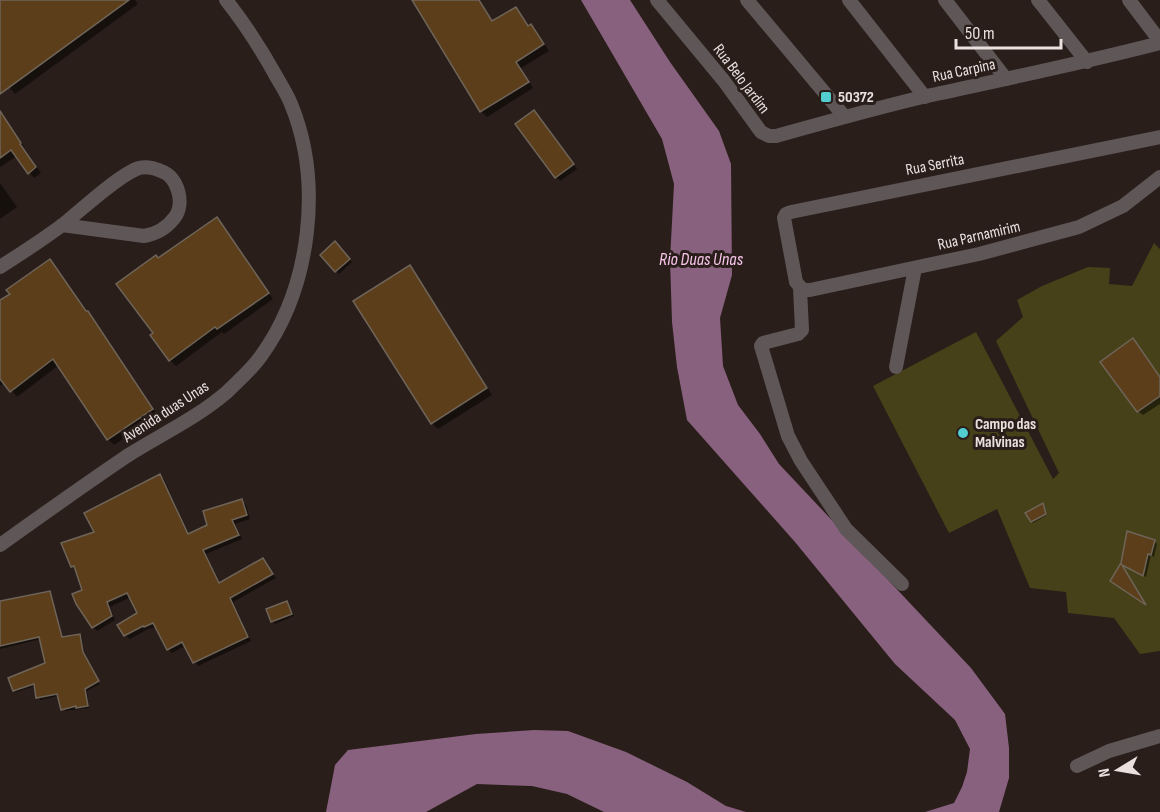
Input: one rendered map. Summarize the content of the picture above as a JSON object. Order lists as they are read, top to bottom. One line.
{"streets":{"street":["Rua Carpina","Rua Belo Jardim","Rua Serrita","Rua Parnamirim","Avenida duas Unas"]},"crossings":[["Rua Carpina","Rua Belo Jardim"],["Rua Serrita","Rua Parnamirim"]],"water":["Rio Duas Unas"],"places":{"transit":["50372"],"other":["Campo das Malvinas"]},"scale_bar":"50 m","north":"left"}
